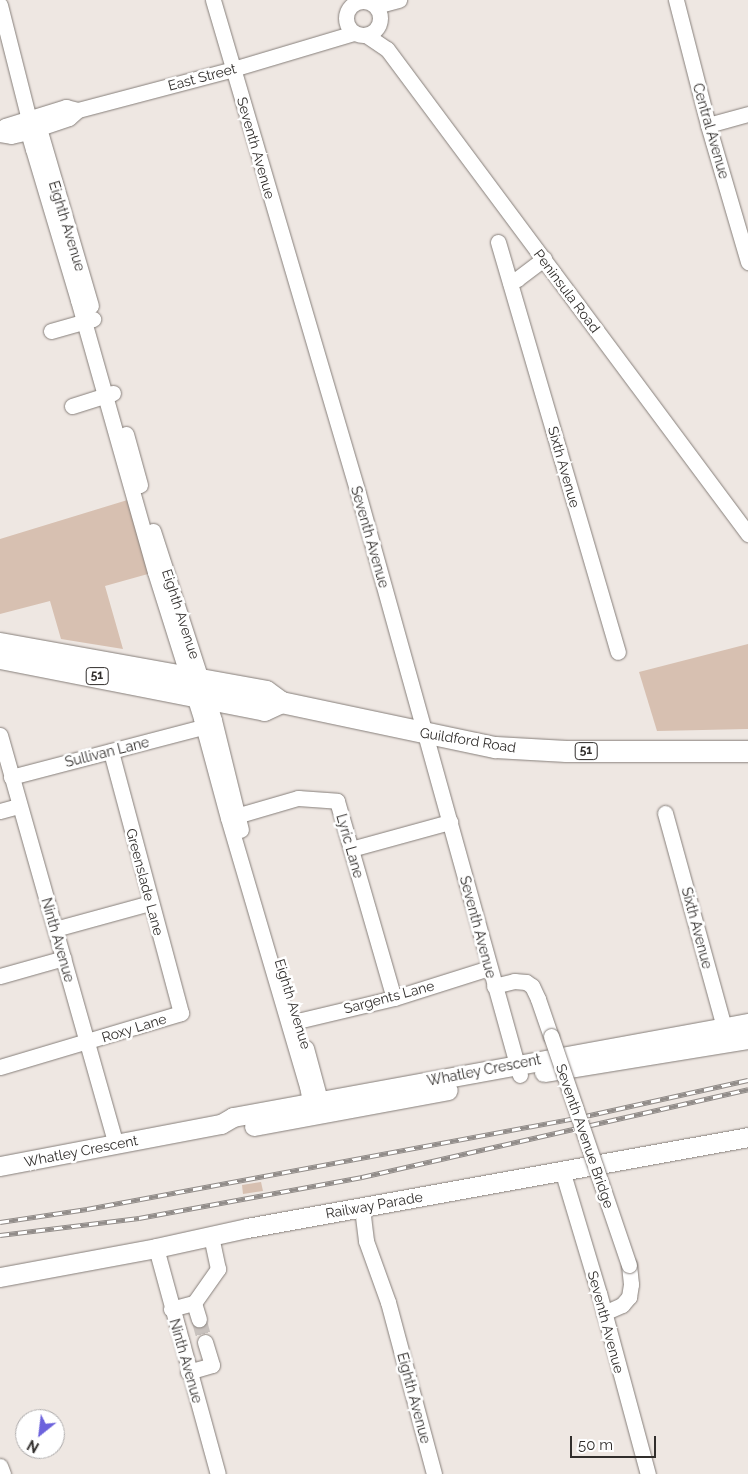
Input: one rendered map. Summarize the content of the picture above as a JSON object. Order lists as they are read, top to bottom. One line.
{"streets":{"highway":["51","Guildford Road"],"main road":["Whatley Crescent","Railway Parade"],"street":["East Street","Central Avenue","Seventh Avenue","Eighth Avenue","Peninsula Road","Sixth Avenue","Sullivan Lane","Lyric Lane","Greenslade Lane","Ninth Avenue","Sargents Lane","Roxy Lane","Seventh Avenue Bridge"]},"crossings":[["East Street","Seventh Avenue"],["East Street","Eighth Avenue"],["East Street","Peninsula Road"],["Seventh Avenue","Guildford Road"],["Seventh Avenue","Sargents Lane"],["Seventh Avenue","Whatley Crescent"],["Seventh Avenue","Seventh Avenue Bridge"],["Seventh Avenue","Railway Parade"],["Eighth Avenue","Guildford Road"],["Eighth Avenue","Sullivan Lane"],["Eighth Avenue","Lyric Lane"],["Eighth Avenue","Sargents Lane"],["Eighth Avenue","Whatley Crescent"],["Eighth Avenue","Railway Parade"],["Sixth Avenue","Whatley Crescent"],["Sullivan Lane","Greenslade Lane"],["Sullivan Lane","Ninth Avenue"],["Lyric Lane","Sargents Lane"],["Greenslade Lane","Roxy Lane"],["Ninth Avenue","Roxy Lane"],["Ninth Avenue","Whatley Crescent"],["Ninth Avenue","Railway Parade"]],"scale_bar":"50 m","north":"bottom left"}
